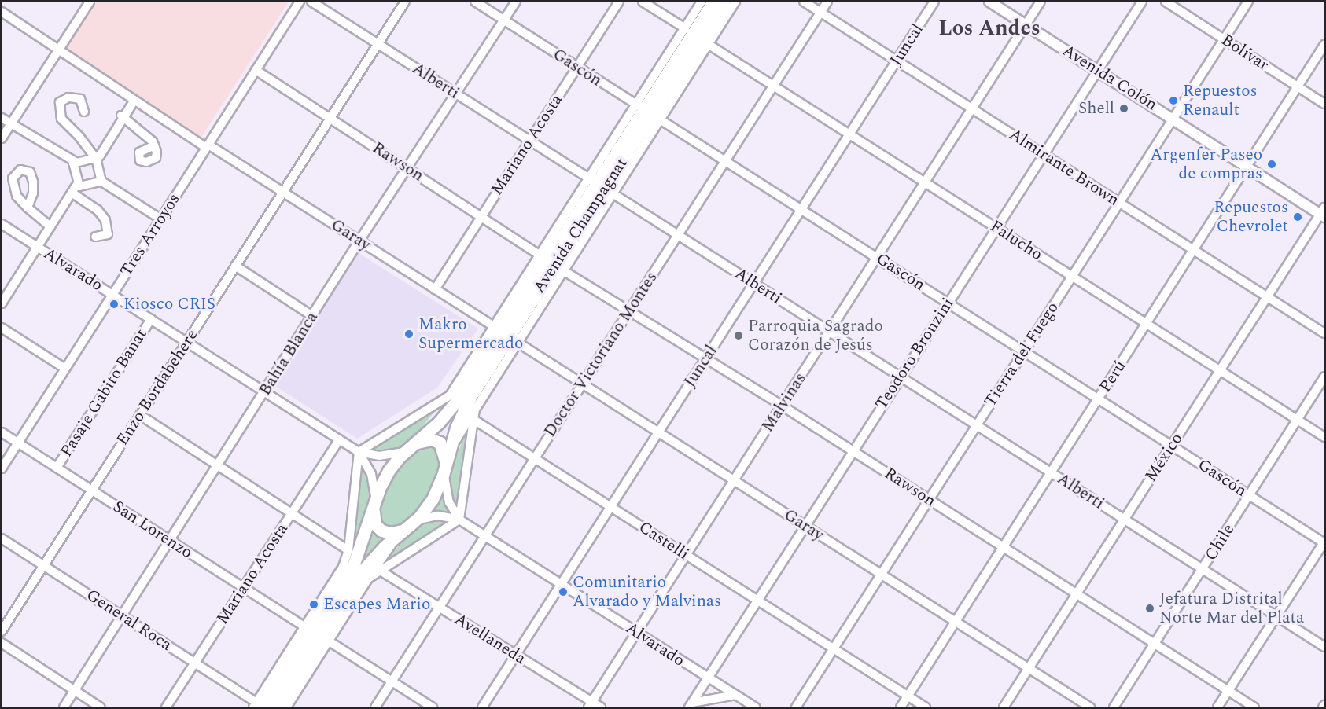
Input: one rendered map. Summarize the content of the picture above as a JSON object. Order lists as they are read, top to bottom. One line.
{"streets":{"highway":["Avenida Champagnat"],"main road":["Avenida Colón"],"street":["Juncal","Bolívar","Gascón","Alberti","Mariano Acosta","Rawson","Almirante Brown","Tres Arroyos","Garay","Falucho","Alvarado","Bahía Blanca","Teodoro Bronzini","Doctor Victoriano Montes","Tierra del Fuego","Perú","Enzo Bordabehere","Pasaje Gabito Banat","Malvinas","México","San Lorenzo","Castelli","Chile","General Roca","Avellaneda"]},"crossings":[["Juncal","Gascón"],["Juncal","Alberti"],["Juncal","Rawson"],["Juncal","Almirante Brown"],["Juncal","Garay"],["Juncal","Falucho"],["Juncal","Alvarado"],["Juncal","Castelli"],["Juncal","Avellaneda"],["Bolívar","Tierra del Fuego"],["Bolívar","Perú"],["Gascón","Mariano Acosta"],["Gascón","Avenida Champagnat"],["Gascón","Bahía Blanca"],["Gascón","Teodoro Bronzini"],["Gascón","Doctor Victoriano Montes"],["Gascón","Tierra del Fuego"],["Gascón","Perú"],["Gascón","Malvinas"],["Gascón","México"],["Gascón","Chile"],["Avenida Colón","Teodoro Bronzini"],["Avenida Colón","Tierra del Fuego"],["Avenida Colón","Perú"],["Avenida Colón","Malvinas"],["Avenida Colón","México"],["Alberti","Mariano Acosta"],["Alberti","Avenida Champagnat"],["Alberti","Bahía Blanca"],["Alberti","Teodoro Bronzini"],["Alberti","Doctor Victoriano Montes"],["Alberti","Tierra del Fuego"],["Alberti","Perú"],["Alberti","Enzo Bordabehere"],["Alberti","Malvinas"],["Alberti","México"],["Alberti","Chile"],["Mariano Acosta","Rawson"],["Mariano Acosta","Garay"],["Mariano Acosta","Alvarado"],["Mariano Acosta","San Lorenzo"],["Mariano Acosta","General Roca"],["Rawson","Avenida Champagnat"],["Rawson","Tres Arroyos"],["Rawson","Bahía Blanca"],["Rawson","Teodoro Bronzini"],["Rawson","Doctor Victoriano Montes"],["Rawson","Tierra del Fuego"],["Rawson","Perú"],["Rawson","Enzo Bordabehere"],["Rawson","Malvinas"],["Rawson","México"],["Rawson","Chile"],["Almirante Brown","Teodoro Bronzini"],["Almirante Brown","Doctor Victoriano Montes"],["Almirante Brown","Tierra del Fuego"],["Almirante Brown","Perú"],["Almirante Brown","Malvinas"],["Almirante Brown","México"],["Avenida Champagnat","Garay"],["Avenida Champagnat","Falucho"],["Avenida Champagnat","Alvarado"],["Avenida Champagnat","San Lorenzo"],["Avenida Champagnat","Castelli"],["Avenida Champagnat","General Roca"],["Avenida Champagnat","Avellaneda"],["Tres Arroyos","Garay"],["Tres Arroyos","Alvarado"],["Tres Arroyos","San Lorenzo"],["Garay","Bahía Blanca"],["Garay","Teodoro Bronzini"],["Garay","Doctor Victoriano Montes"],["Garay","Tierra del Fuego"],["Garay","Perú"],["Garay","Enzo Bordabehere"],["Garay","Malvinas"],["Garay","México"],["Falucho","Teodoro Bronzini"],["Falucho","Doctor Victoriano Montes"],["Falucho","Tierra del Fuego"],["Falucho","Perú"],["Falucho","Malvinas"],["Falucho","México"],["Falucho","Chile"],["Alvarado","Bahía Blanca"],["Alvarado","Teodoro Bronzini"],["Alvarado","Doctor Victoriano Montes"],["Alvarado","Enzo Bordabehere"],["Alvarado","Pasaje Gabito Banat"],["Alvarado","Malvinas"],["Bahía Blanca","San Lorenzo"],["Bahía Blanca","General Roca"],["Teodoro Bronzini","Castelli"],["Doctor Victoriano Montes","Castelli"],["Doctor Victoriano Montes","Avellaneda"],["Tierra del Fuego","Castelli"],["Perú","Castelli"],["Enzo Bordabehere","San Lorenzo"],["Enzo Bordabehere","General Roca"],["Pasaje Gabito Banat","San Lorenzo"],["Malvinas","Castelli"],["Malvinas","Avellaneda"]],"districts":["Los Andes"],"places":["Repuestos Renault","Shell","Argenfer Paseo de compras","Repuestos Chevrolet","Kiosco CRIS","Makro Supermercado","Parroquia Sagrado Corazón de Jesús","Comunitario Alvarado y Malvinas","Escapes Mario","Jefatura Distrital Norte Mar del Plata"]}
